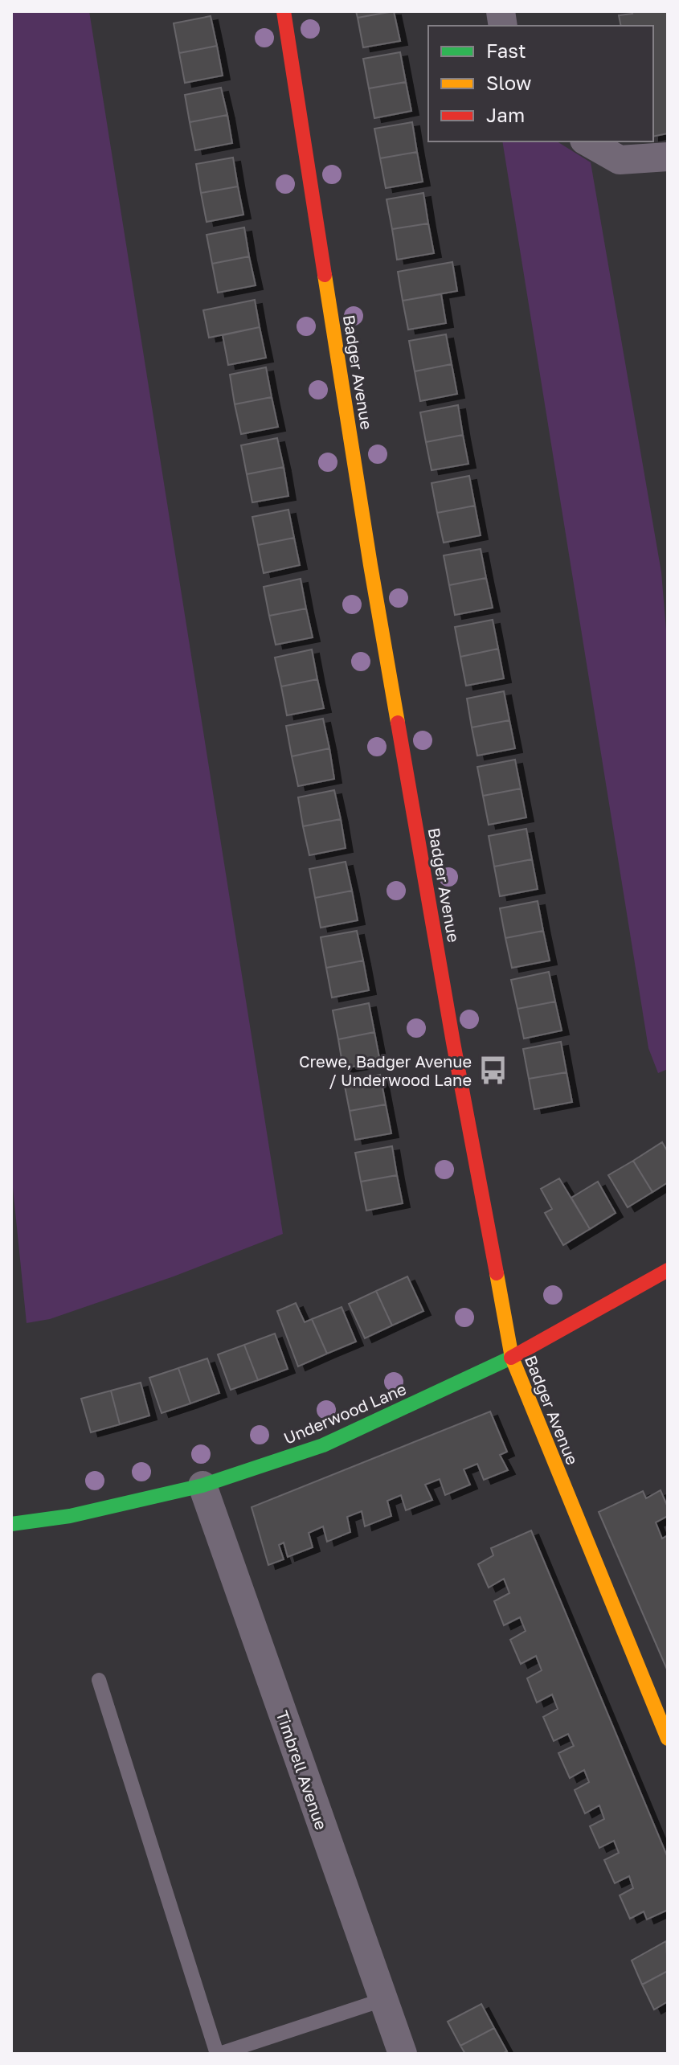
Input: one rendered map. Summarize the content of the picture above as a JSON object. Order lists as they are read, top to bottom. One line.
{"streets":{"street":["Badger Avenue","Underwood Lane","Timbrell Avenue"]},"crossings":[["Badger Avenue","Underwood Lane"],["Underwood Lane","Timbrell Avenue"]],"places":{"bus stop":["Crewe, Badger Avenue / Underwood Lane"]},"legend":["Fast","Slow","Jam"]}
